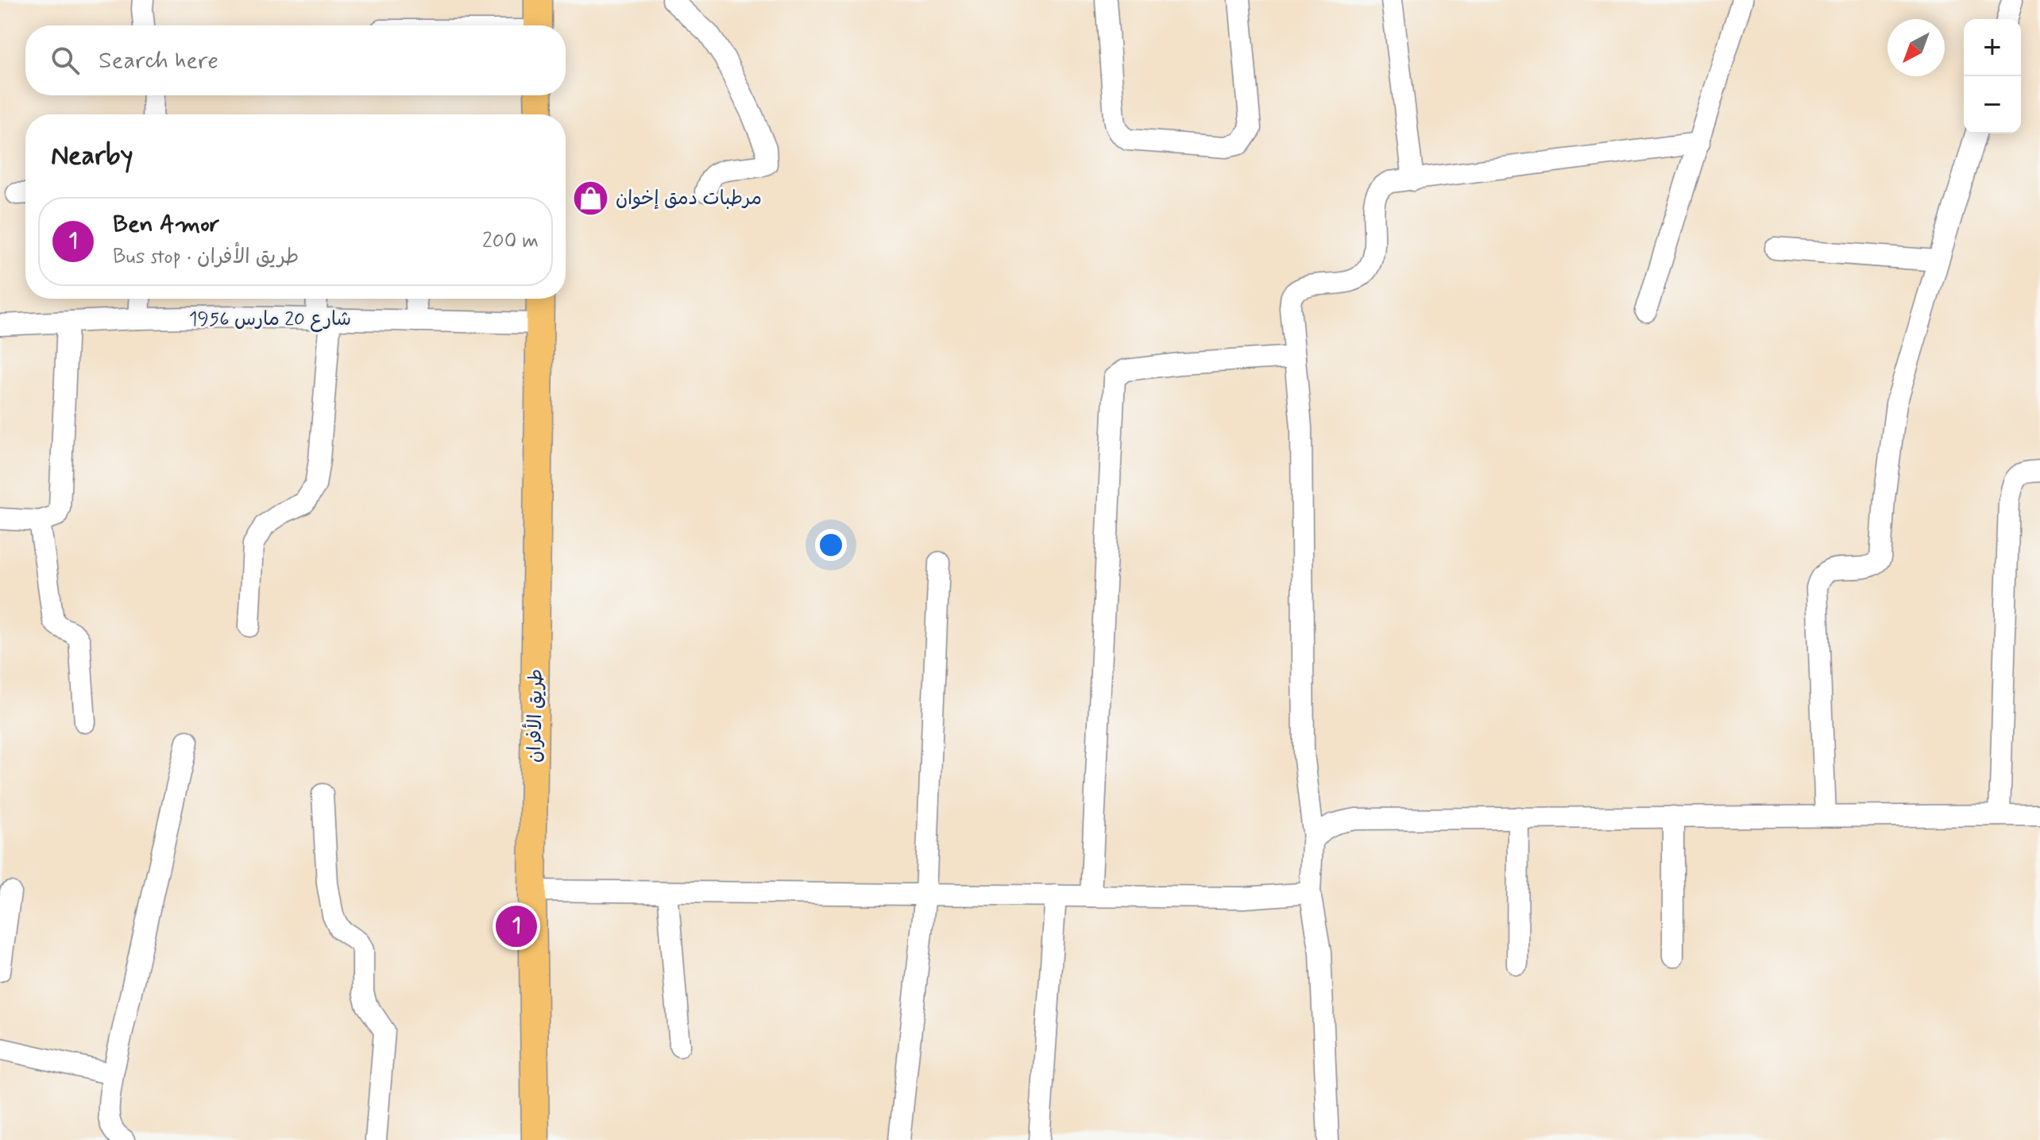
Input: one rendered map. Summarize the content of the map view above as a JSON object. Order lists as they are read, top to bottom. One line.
{"streets":{"main road":["طريق الأفران"],"street":["شارع 20 مارس 1956"]},"crossings":[["شارع 20 مارس 1956","طريق الأفران"]],"places":{"shop":["مرطبات دمق إخوان"]},"north":"bottom left","page":{"map_buttons":["+","−"],"search":"Search here","heading":"Nearby","list":[{"mark":"1","name":"Ben Amor","note":"Bus stop · طريق الأفران","value":"200 m"}],"pins":"1"}}
